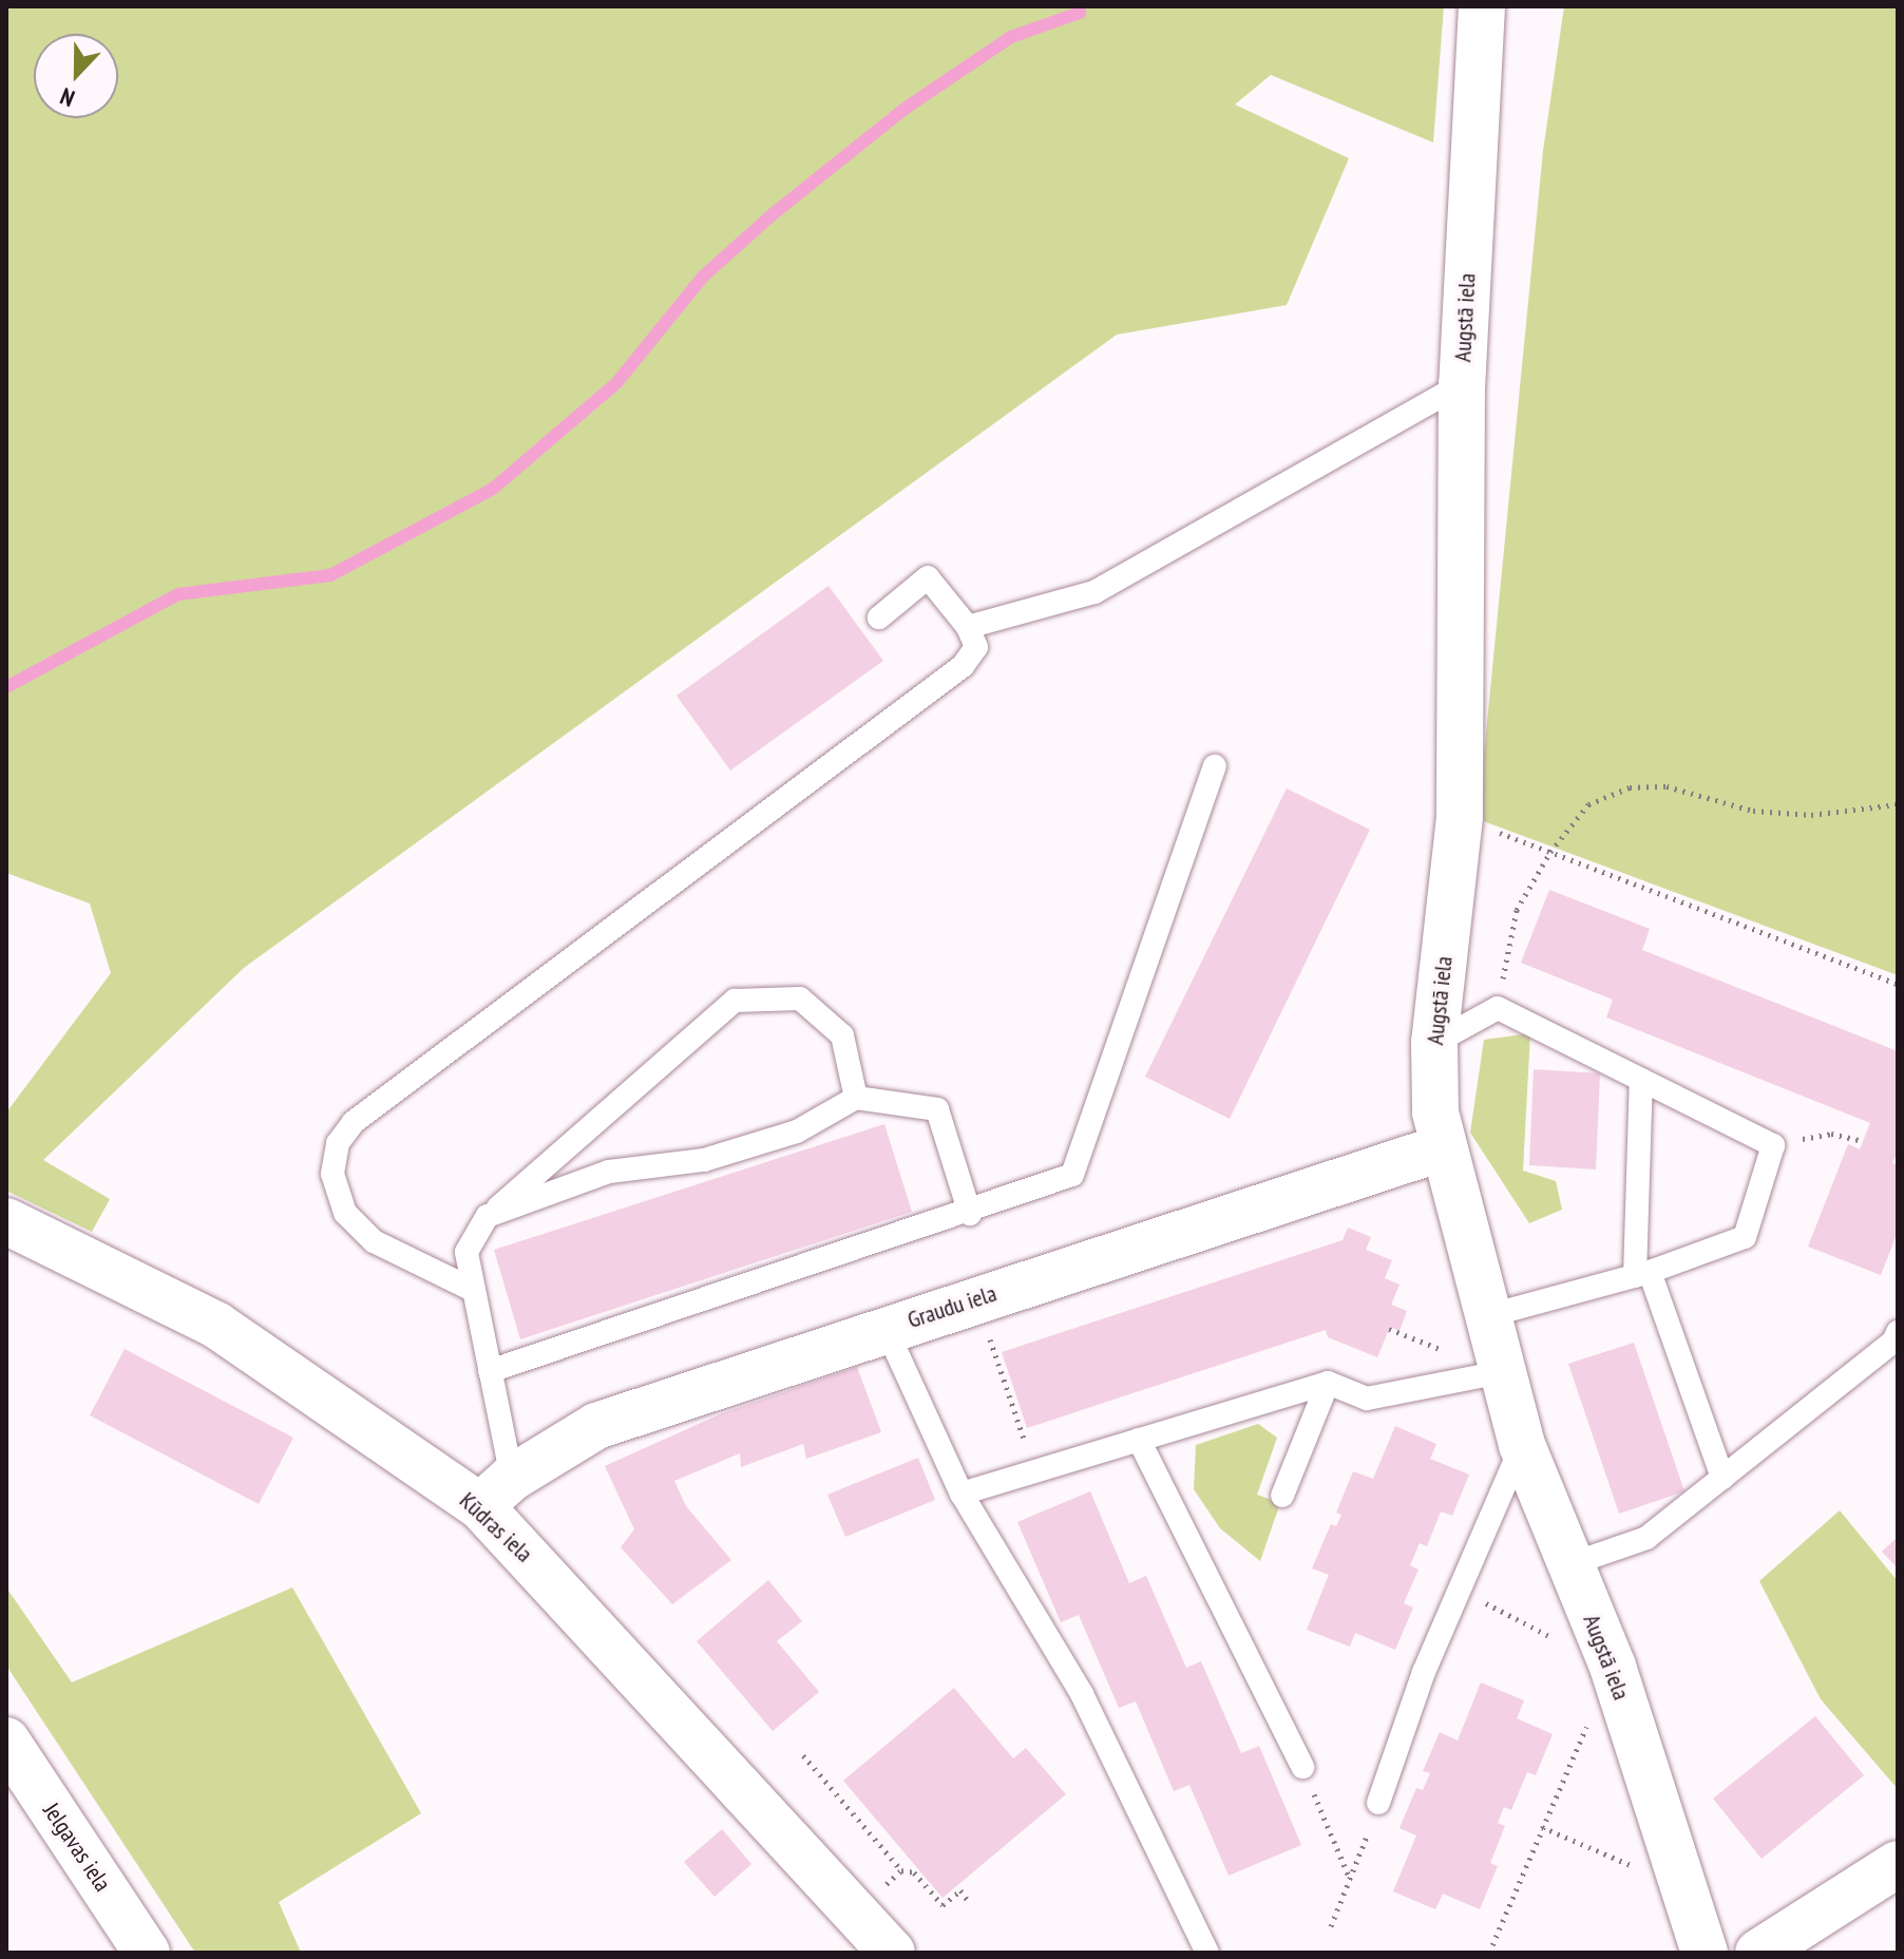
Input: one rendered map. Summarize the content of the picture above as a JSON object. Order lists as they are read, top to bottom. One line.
{"streets":{"street":["Augstā iela","Graudu iela","Kūdras iela","Jelgavas iela"]},"crossings":[["Augstā iela","Graudu iela"],["Graudu iela","Kūdras iela"]],"north":"bottom"}
